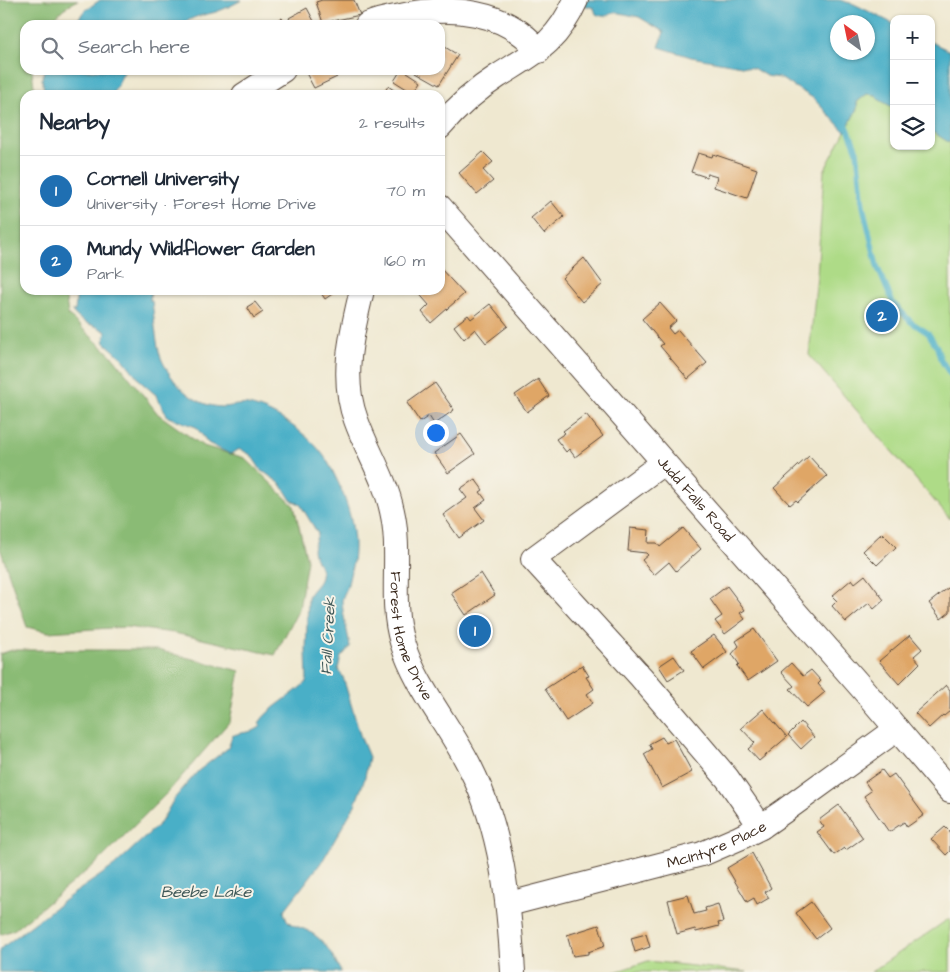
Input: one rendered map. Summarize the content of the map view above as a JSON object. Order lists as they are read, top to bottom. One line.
{"streets":{"street":["Judd Falls Road","Forest Home Drive","McIntyre Place"]},"crossings":[["Judd Falls Road","McIntyre Place"],["Forest Home Drive","McIntyre Place"]],"water":["Fall Creek","Beebe Lake"],"north":"top left","page":{"map_buttons":["+","−"],"search":"Search here","heading":["Nearby","2 results"],"list":[{"mark":"1","name":"Cornell University","note":"University · Forest Home Drive","value":"70 m"},{"mark":"2","name":"Mundy Wildflower Garden","note":"Park","value":"160 m"}],"pins":["2","1"]}}
